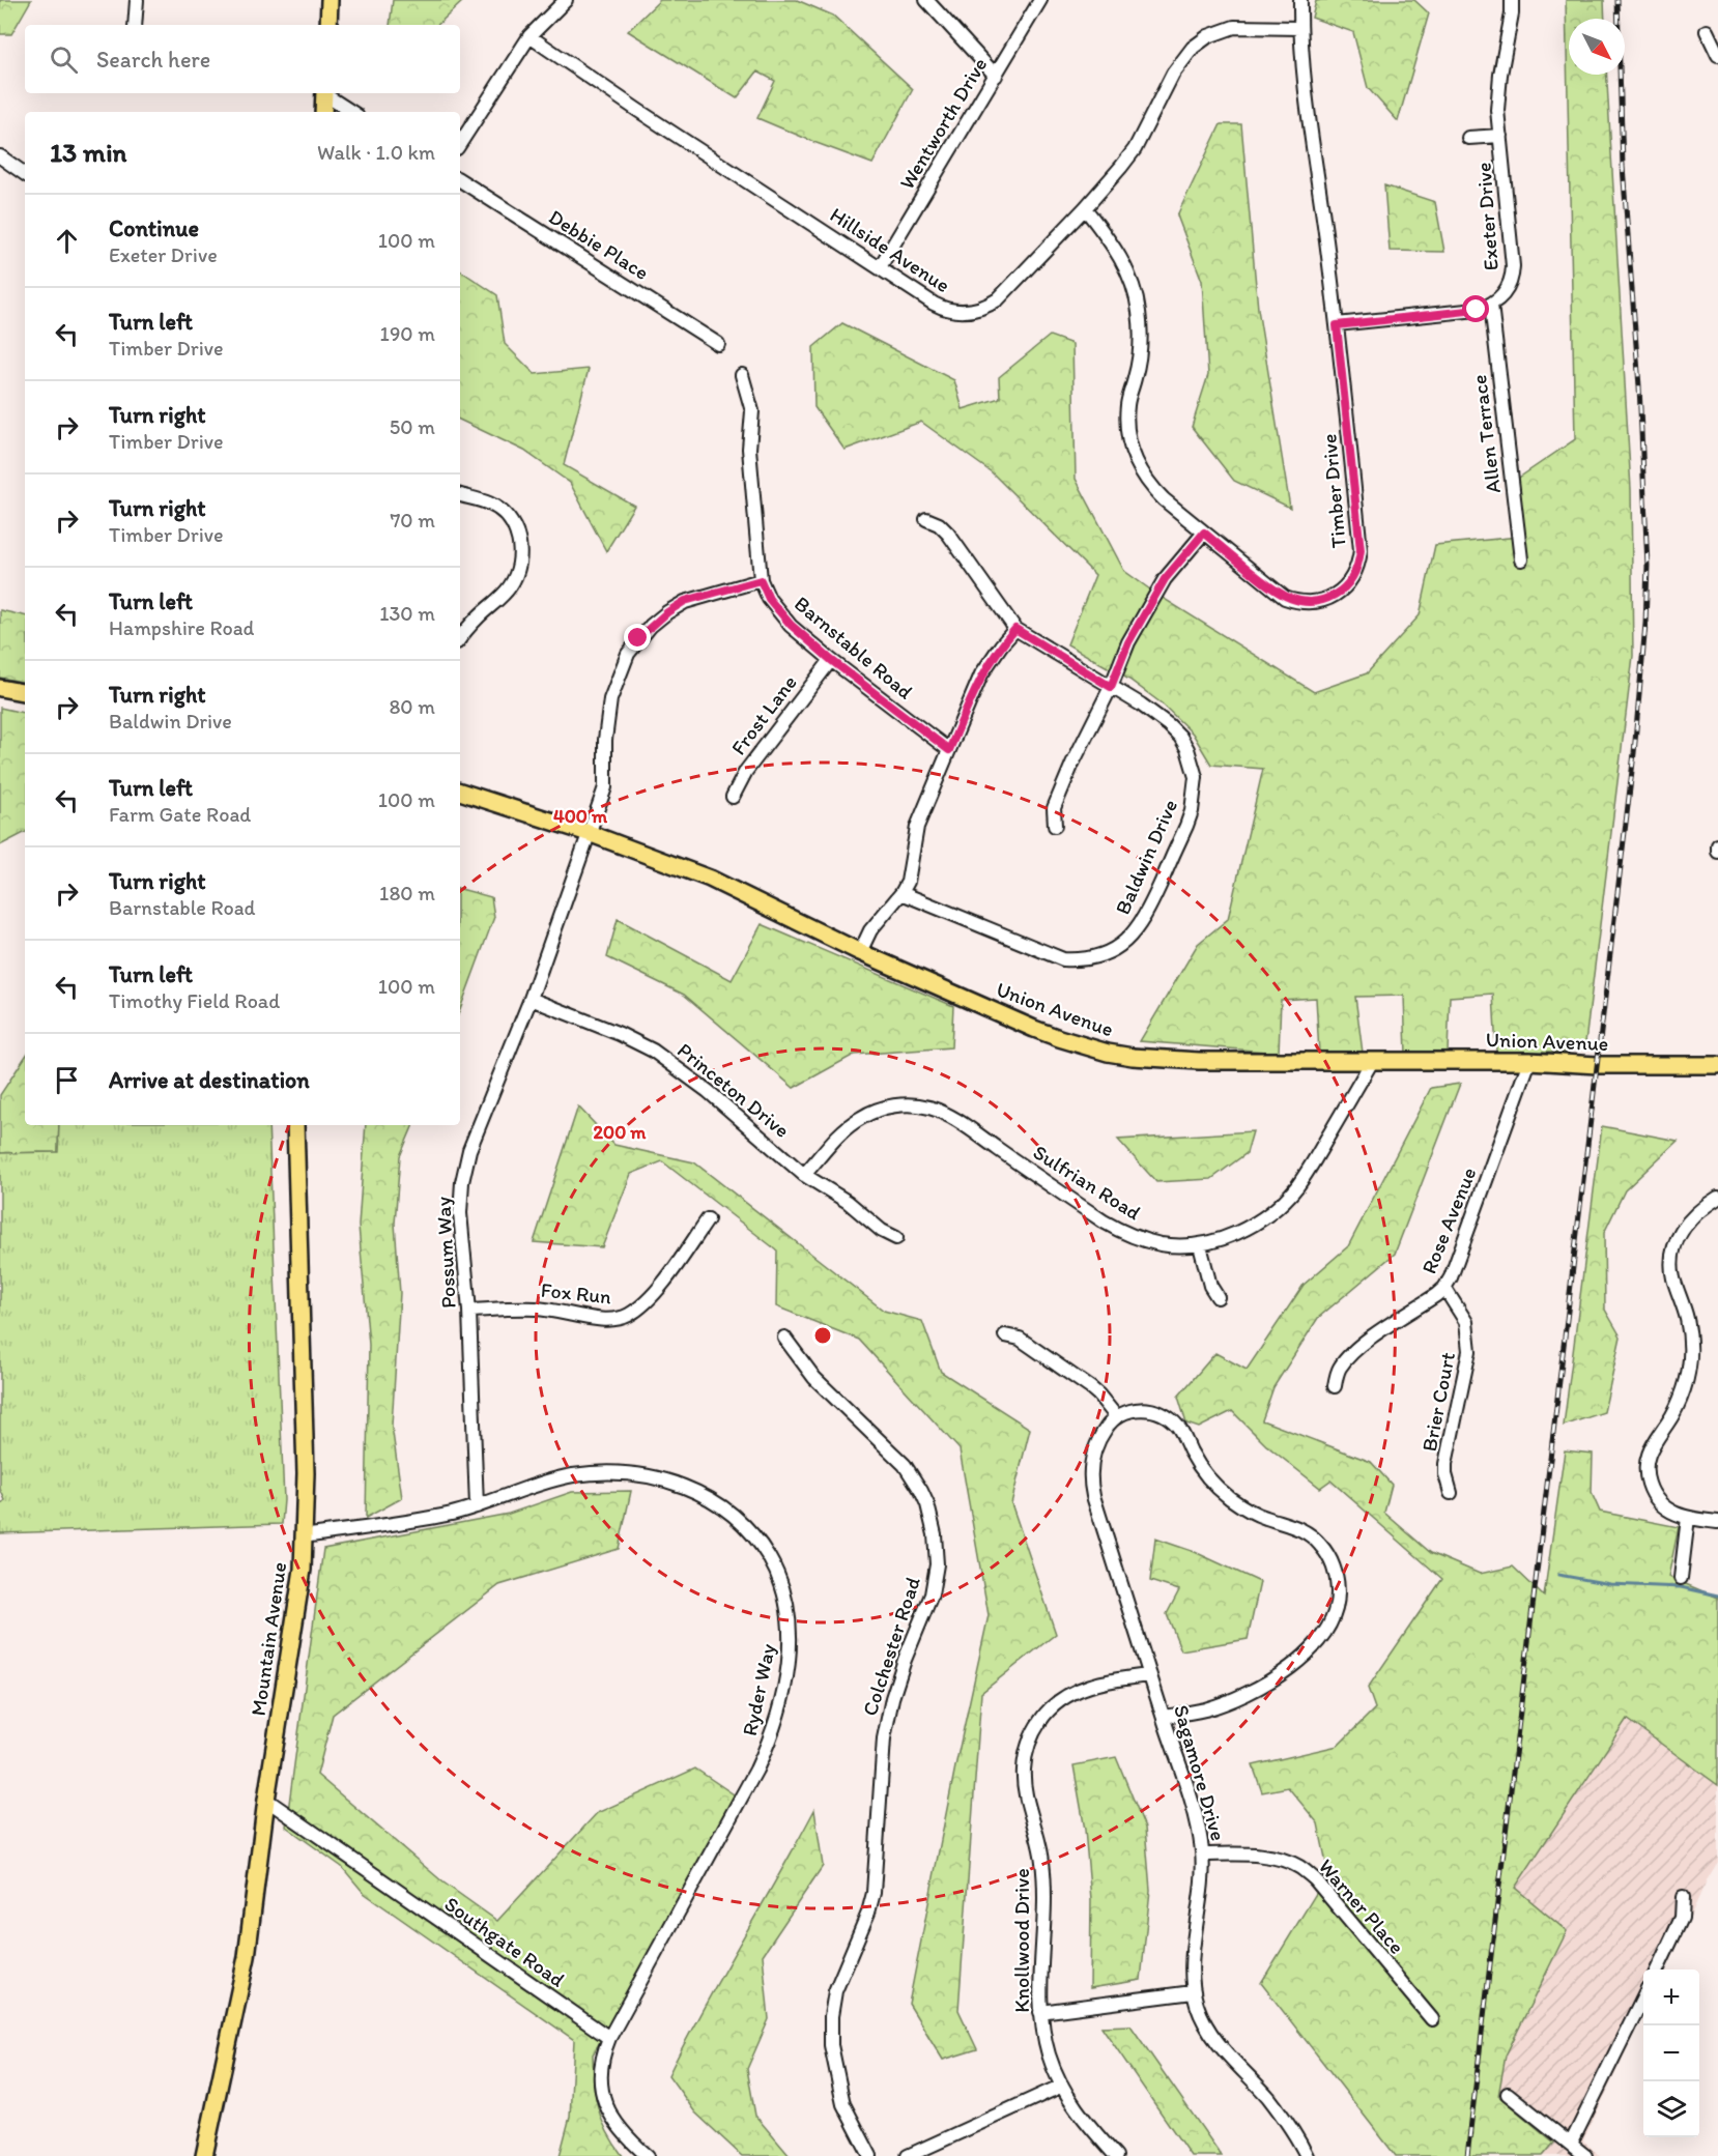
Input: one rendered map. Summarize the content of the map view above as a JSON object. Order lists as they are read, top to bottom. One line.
{"streets":{"main road":["Union Avenue","Mountain Avenue"],"street":["Wentworth Drive","Exeter Drive","Debbie Place","Hillside Avenue","Allen Terrace","Timber Drive","Barnstable Road","Frost Lane","Baldwin Drive","Princeton Drive","Sulfrian Road","Rose Avenue","Possum Way","Fox Run","Brier Court","Colchester Road","Ryder Way","Sagamore Drive","Warner Place","Knollwood Drive","Southgate Road"]},"crossings":[["Wentworth Drive","Hillside Avenue"],["Exeter Drive","Allen Terrace"],["Hillside Avenue","Timber Drive"],["Barnstable Road","Frost Lane"],["Barnstable Road","Possum Way"],["Union Avenue","Sulfrian Road"],["Union Avenue","Rose Avenue"],["Union Avenue","Possum Way"],["Princeton Drive","Sulfrian Road"],["Princeton Drive","Possum Way"],["Rose Avenue","Brier Court"],["Possum Way","Fox Run"],["Possum Way","Ryder Way"],["Mountain Avenue","Ryder Way"],["Mountain Avenue","Southgate Road"],["Ryder Way","Southgate Road"],["Sagamore Drive","Warner Place"],["Sagamore Drive","Knollwood Drive"]],"north":"bottom right","page":{"search":"Search here","heading":["13 min","Walk · 1.0 km"],"list":[["Continue","Exeter Drive","100 m"],["Turn left","Timber Drive","190 m"],["Turn right","Timber Drive","50 m"],["Turn right","Timber Drive","70 m"],["Turn left","Hampshire Road","130 m"],["Turn right","Baldwin Drive","80 m"],["Turn left","Farm Gate Road","100 m"],["Turn right","Barnstable Road","180 m"],["Turn left","Timothy Field Road","100 m"],"Arrive at destination"],"map_buttons":["+","−"]},"rings":["400 m","200 m"]}
